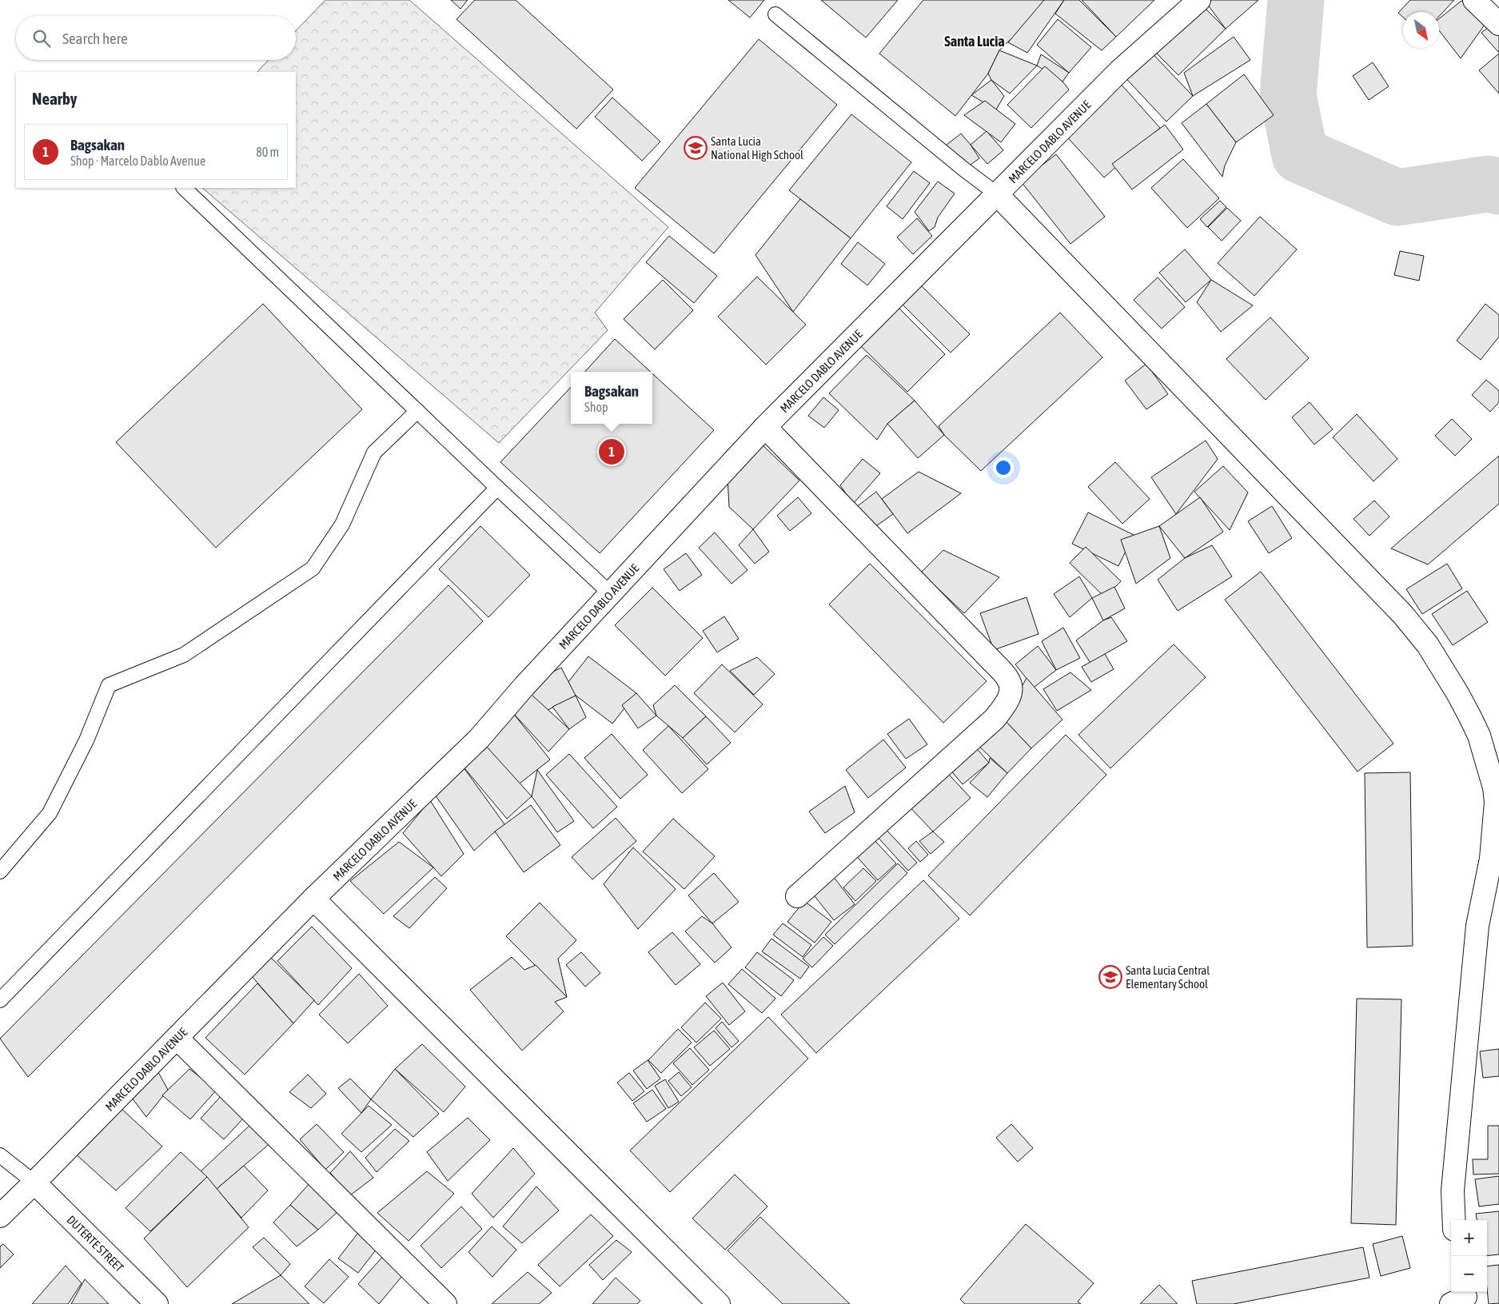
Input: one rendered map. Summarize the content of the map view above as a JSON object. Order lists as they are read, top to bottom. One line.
{"streets":{"street":["MARCELO DABLO AVENUE","DUTERTE STREET"]},"crossings":[["MARCELO DABLO AVENUE","DUTERTE STREET"]],"districts":["Santa Lucia"],"places":{"school or university":["Santa Lucia National High School","Santa Lucia Central Elementary School"]},"north":"bottom right","page":{"search":"Search here","heading":"Nearby","list":[{"mark":"1","name":"Bagsakan","note":"Shop · Marcelo Dablo Avenue","value":"80 m"}],"popup":["Bagsakan","Shop"],"pins":"1","map_buttons":["+","−"]}}
